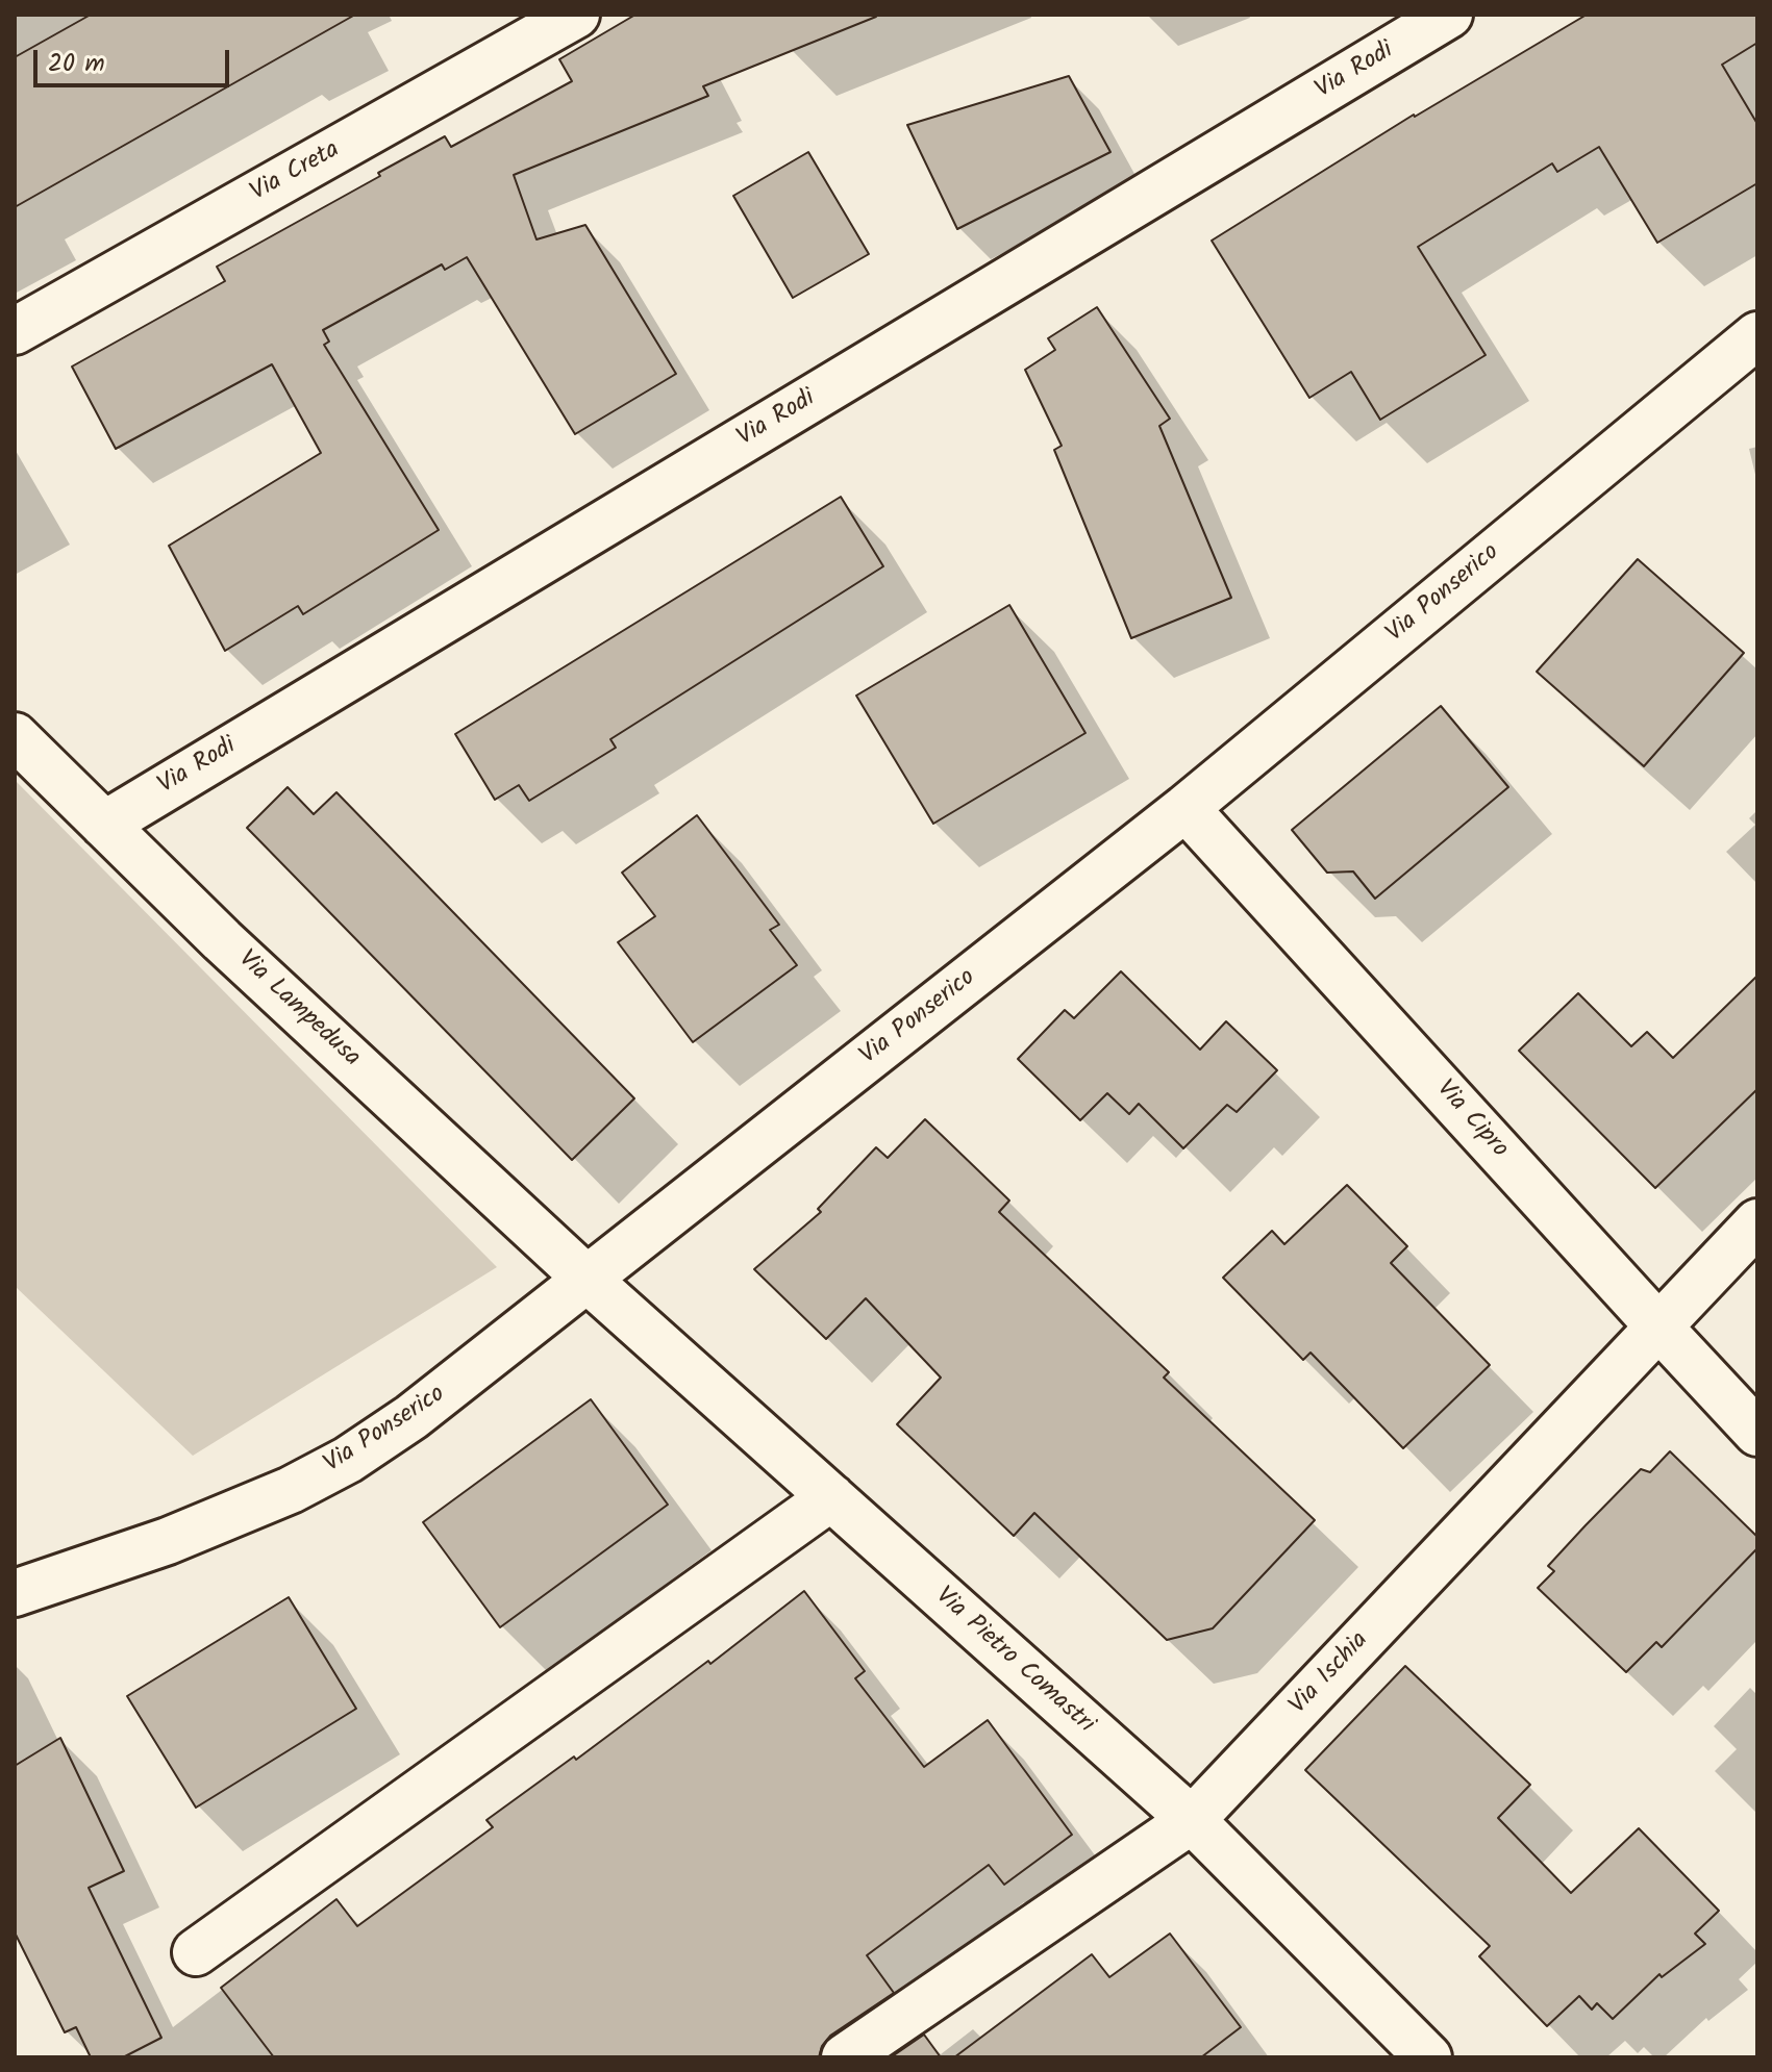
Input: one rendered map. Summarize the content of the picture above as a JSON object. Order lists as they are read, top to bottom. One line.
{"streets":{"street":["Via Rodi","Via Creta","Via Ponserico","Via Lampedusa","Via Cipro","Via Pietro Comastri","Via Ischia"]},"crossings":[["Via Rodi","Via Lampedusa"],["Via Ponserico","Via Lampedusa"],["Via Ponserico","Via Cipro"],["Via Ponserico","Via Pietro Comastri"],["Via Lampedusa","Via Pietro Comastri"],["Via Cipro","Via Ischia"],["Via Pietro Comastri","Via Ischia"]],"scale_bar":"20 m"}
